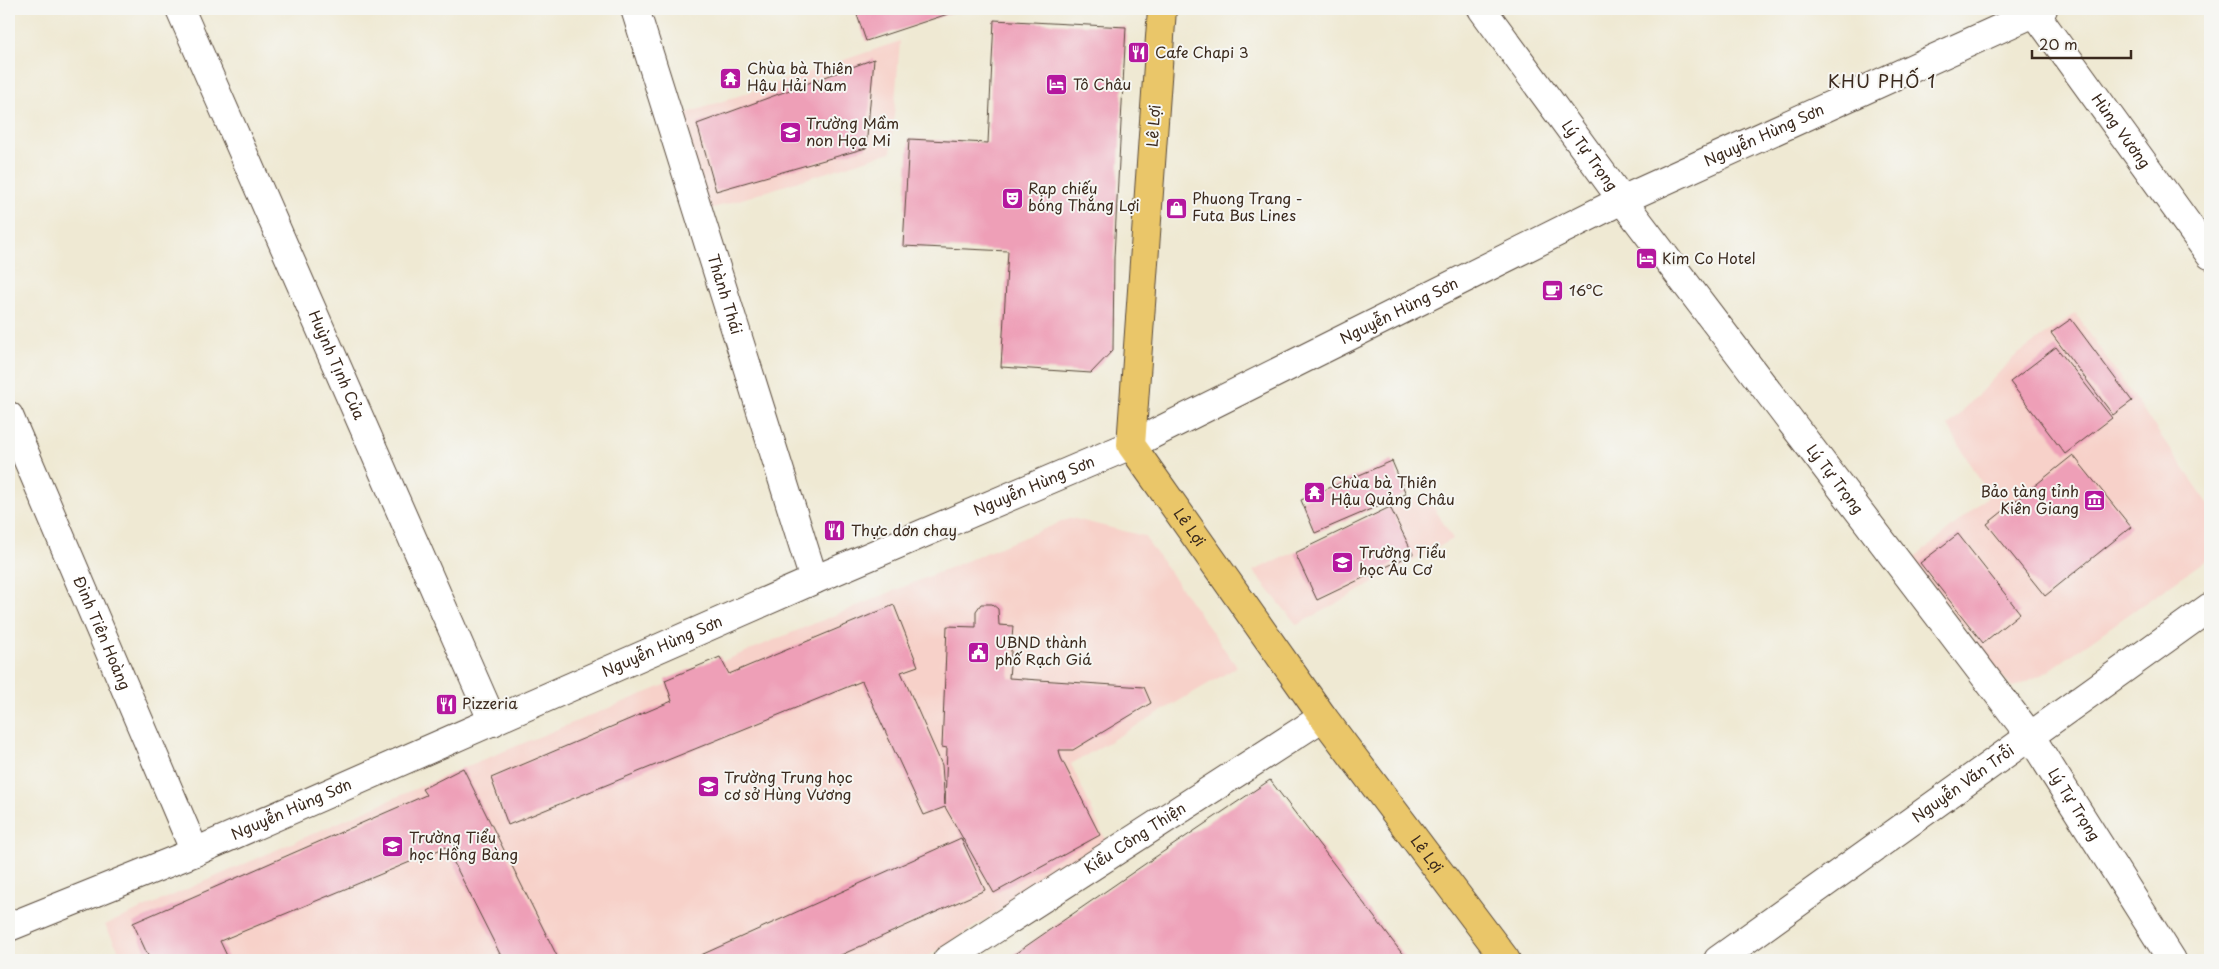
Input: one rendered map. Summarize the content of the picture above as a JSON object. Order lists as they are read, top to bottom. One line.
{"streets":{"main road":["Lê Lợi"],"street":["Hùng Vương","Nguyễn Hùng Sơn","Lý Tự Trọng","Thành Thái","Huỳnh Tịnh Của","Đinh Tiên Hoàng","Nguyễn Văn Trỗi","Kiều Công Thiện"]},"crossings":[["Lê Lợi","Nguyễn Hùng Sơn"],["Lê Lợi","Kiều Công Thiện"],["Hùng Vương","Nguyễn Hùng Sơn"],["Nguyễn Hùng Sơn","Lý Tự Trọng"],["Nguyễn Hùng Sơn","Thành Thái"],["Nguyễn Hùng Sơn","Huỳnh Tịnh Của"],["Nguyễn Hùng Sơn","Đinh Tiên Hoàng"],["Lý Tự Trọng","Nguyễn Văn Trỗi"]],"districts":["KHU PHỐ 1"],"places":{"restaurant":["Cafe Chapi 3","Thực dơn chay","Pizzeria"],"temple":["Chùa bà Thiên Hậu Hải Nam","Chùa bà Thiên Hậu Quảng Châu"],"hotel":["Tô Châu","Kim Co Hotel"],"school or university":["Trường Mầm non Họa Mi","Trường Tiểu học Âu Cơ","Trường Trung học cơ sở Hùng Vương","Trường Tiểu học Hồng Bàng"],"theatre":["Rạp chiếu bóng Thắng Lợi"],"shop":["Phuong Trang - Futa Bus Lines"],"cafe":["16°C"],"museum":["Bảo tàng tỉnh Kiên Giang"],"public building":["UBND thành phố Rạch Giá"]},"scale_bar":"20 m"}
